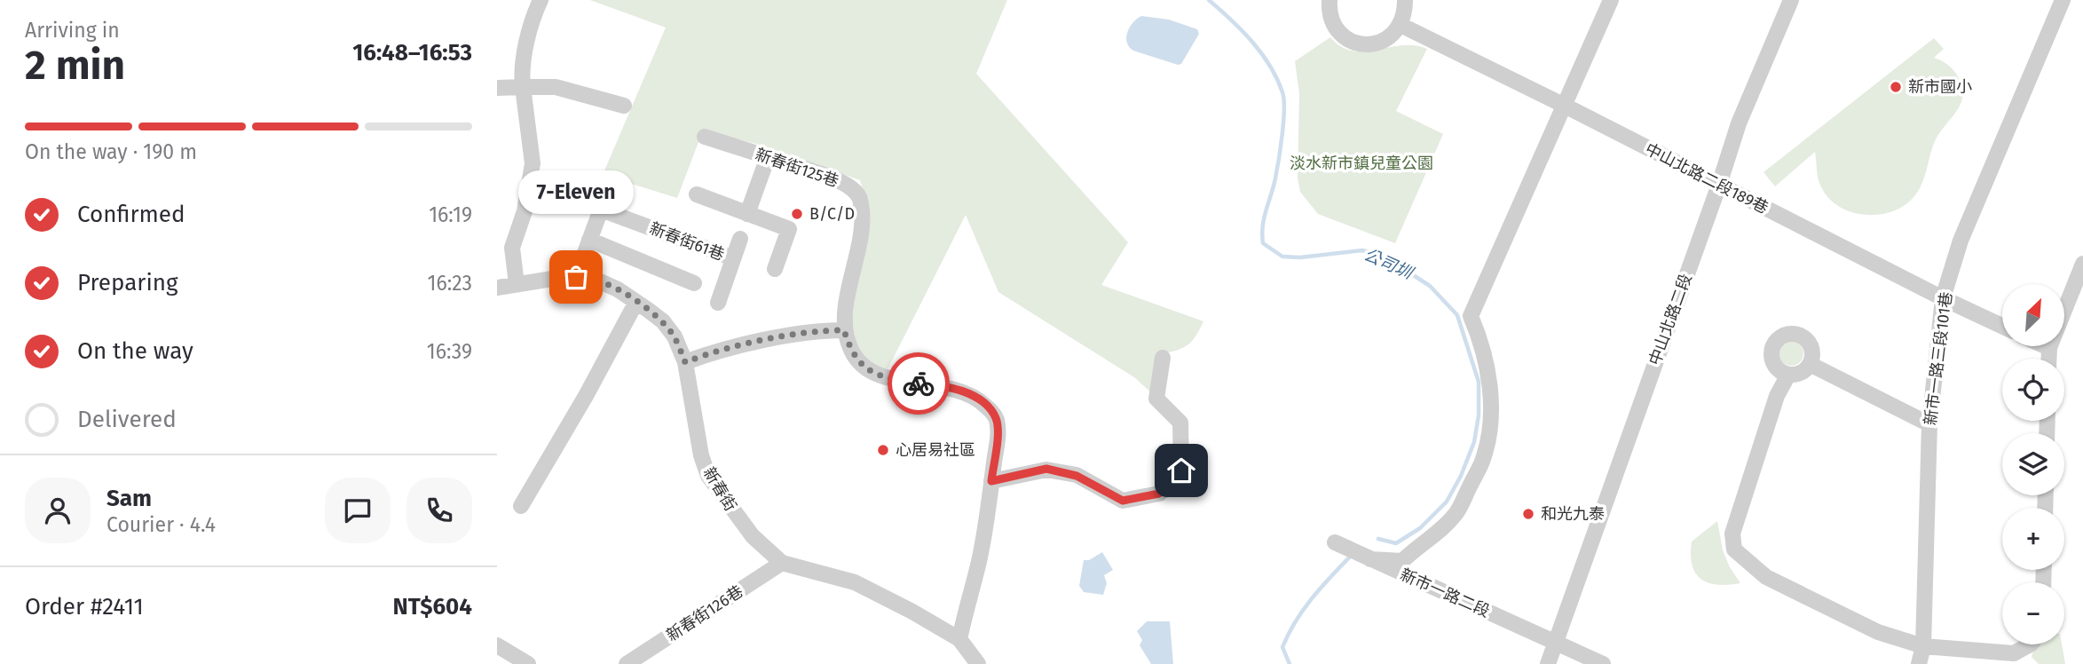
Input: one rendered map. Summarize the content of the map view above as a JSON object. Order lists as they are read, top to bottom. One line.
{"streets":{"street":["新春街125巷","中山北路二段189巷","新春街61巷","中山北路二段","新市一路三段101巷","新春街","新市一路二段","新春街126巷"]},"crossings":[["新春街125巷","新春街"],["中山北路二段189巷","中山北路二段"],["中山北路二段189巷","新市一路三段101巷"],["中山北路二段","新市一路二段"],["新春街","新春街126巷"]],"water":["公司圳"],"parks":["淡水新市鎮兒童公園"],"places":["新市國小","B/C/D","7-Eleven","心居易社區","和光九泰"],"north":"top right","page":{"heading":["2 min","Arriving in","16:48–16:53"],"panel":["Sam","Courier · 4.4","Order #2411","NT$604"],"bar":"On the way · 190 m","bubble":"7-Eleven","list":[["Confirmed","16:19"],["Preparing","16:23"],["On the way","16:39"],"Delivered"],"map_buttons":["+","−"]}}
